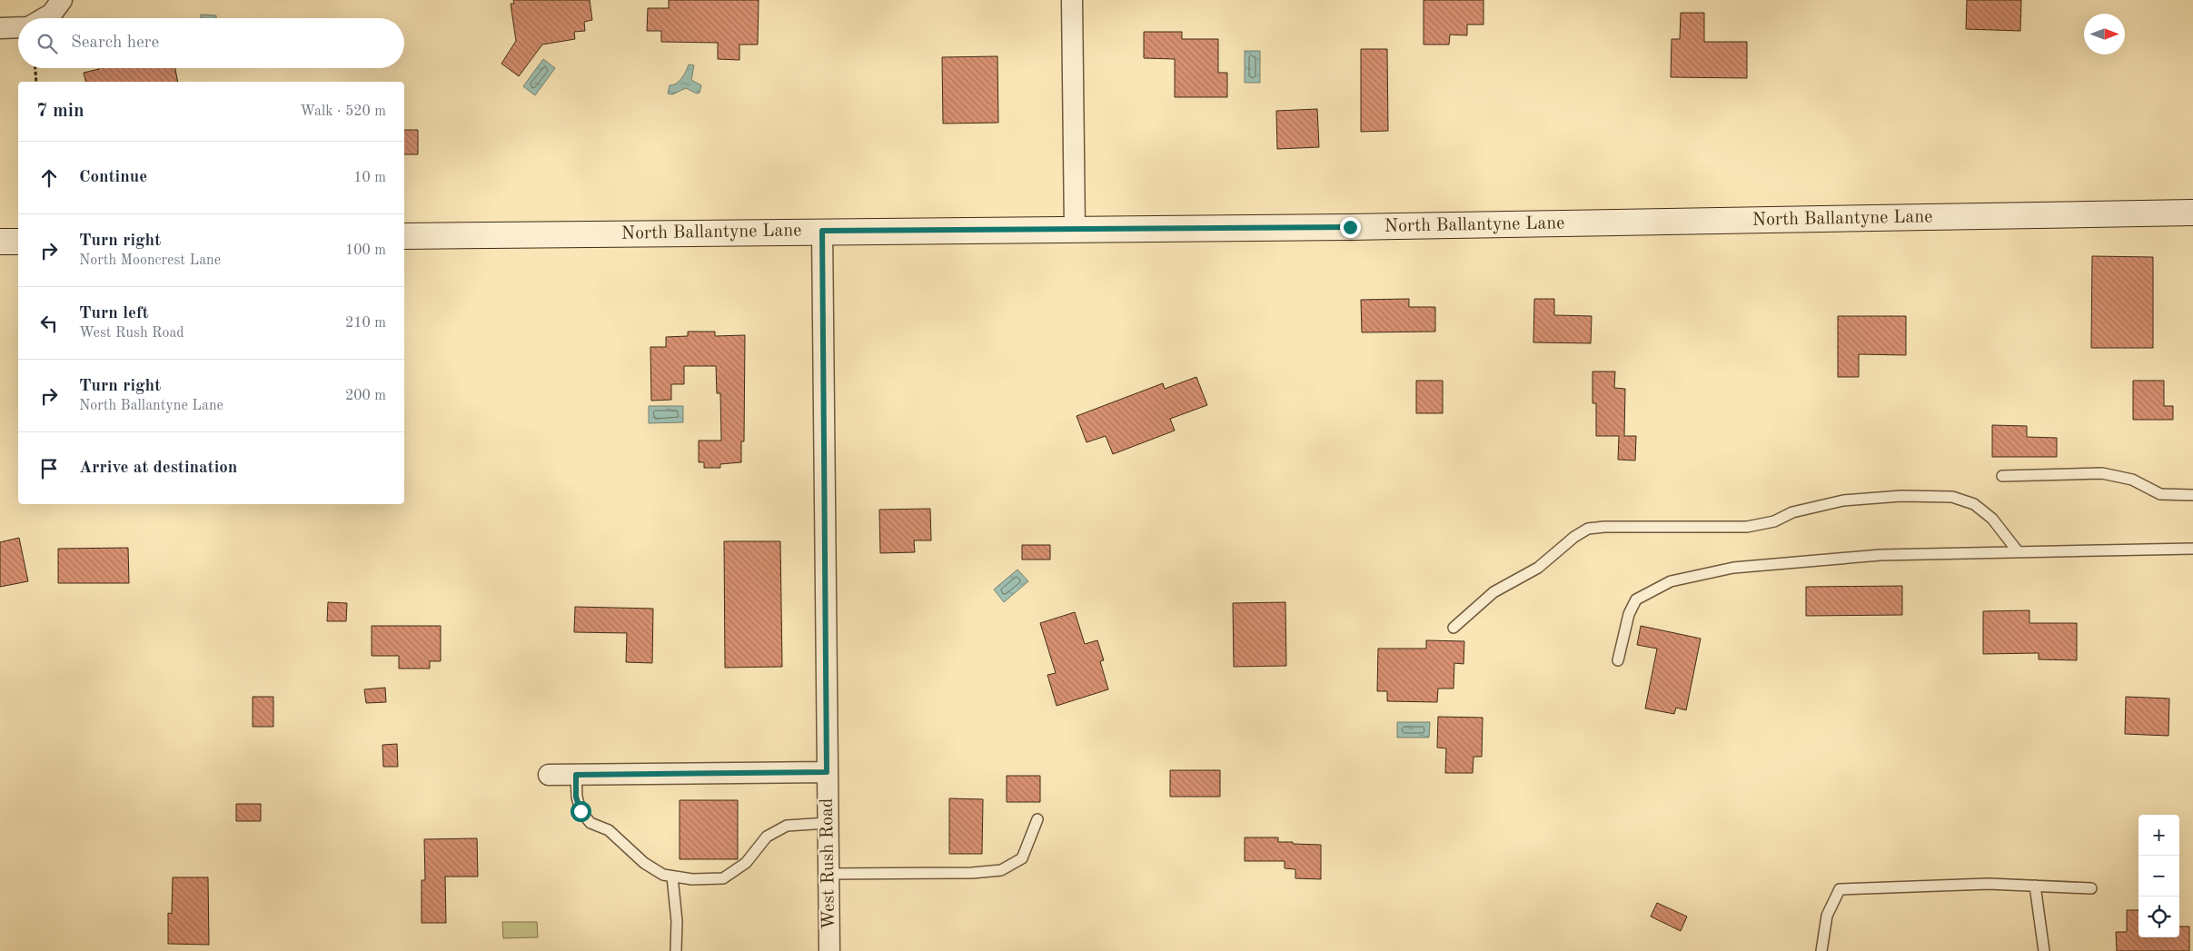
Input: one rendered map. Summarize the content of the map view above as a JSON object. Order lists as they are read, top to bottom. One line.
{"streets":{"street":["North Ballantyne Lane","West Rush Road"]},"crossings":[["North Ballantyne Lane","West Rush Road"]],"north":"right","page":{"search":"Search here","heading":["7 min","Walk · 520 m"],"list":[["Continue","10 m"],["Turn right","North Mooncrest Lane","100 m"],["Turn left","West Rush Road","210 m"],["Turn right","North Ballantyne Lane","200 m"],"Arrive at destination"],"map_buttons":["+","−"]}}
